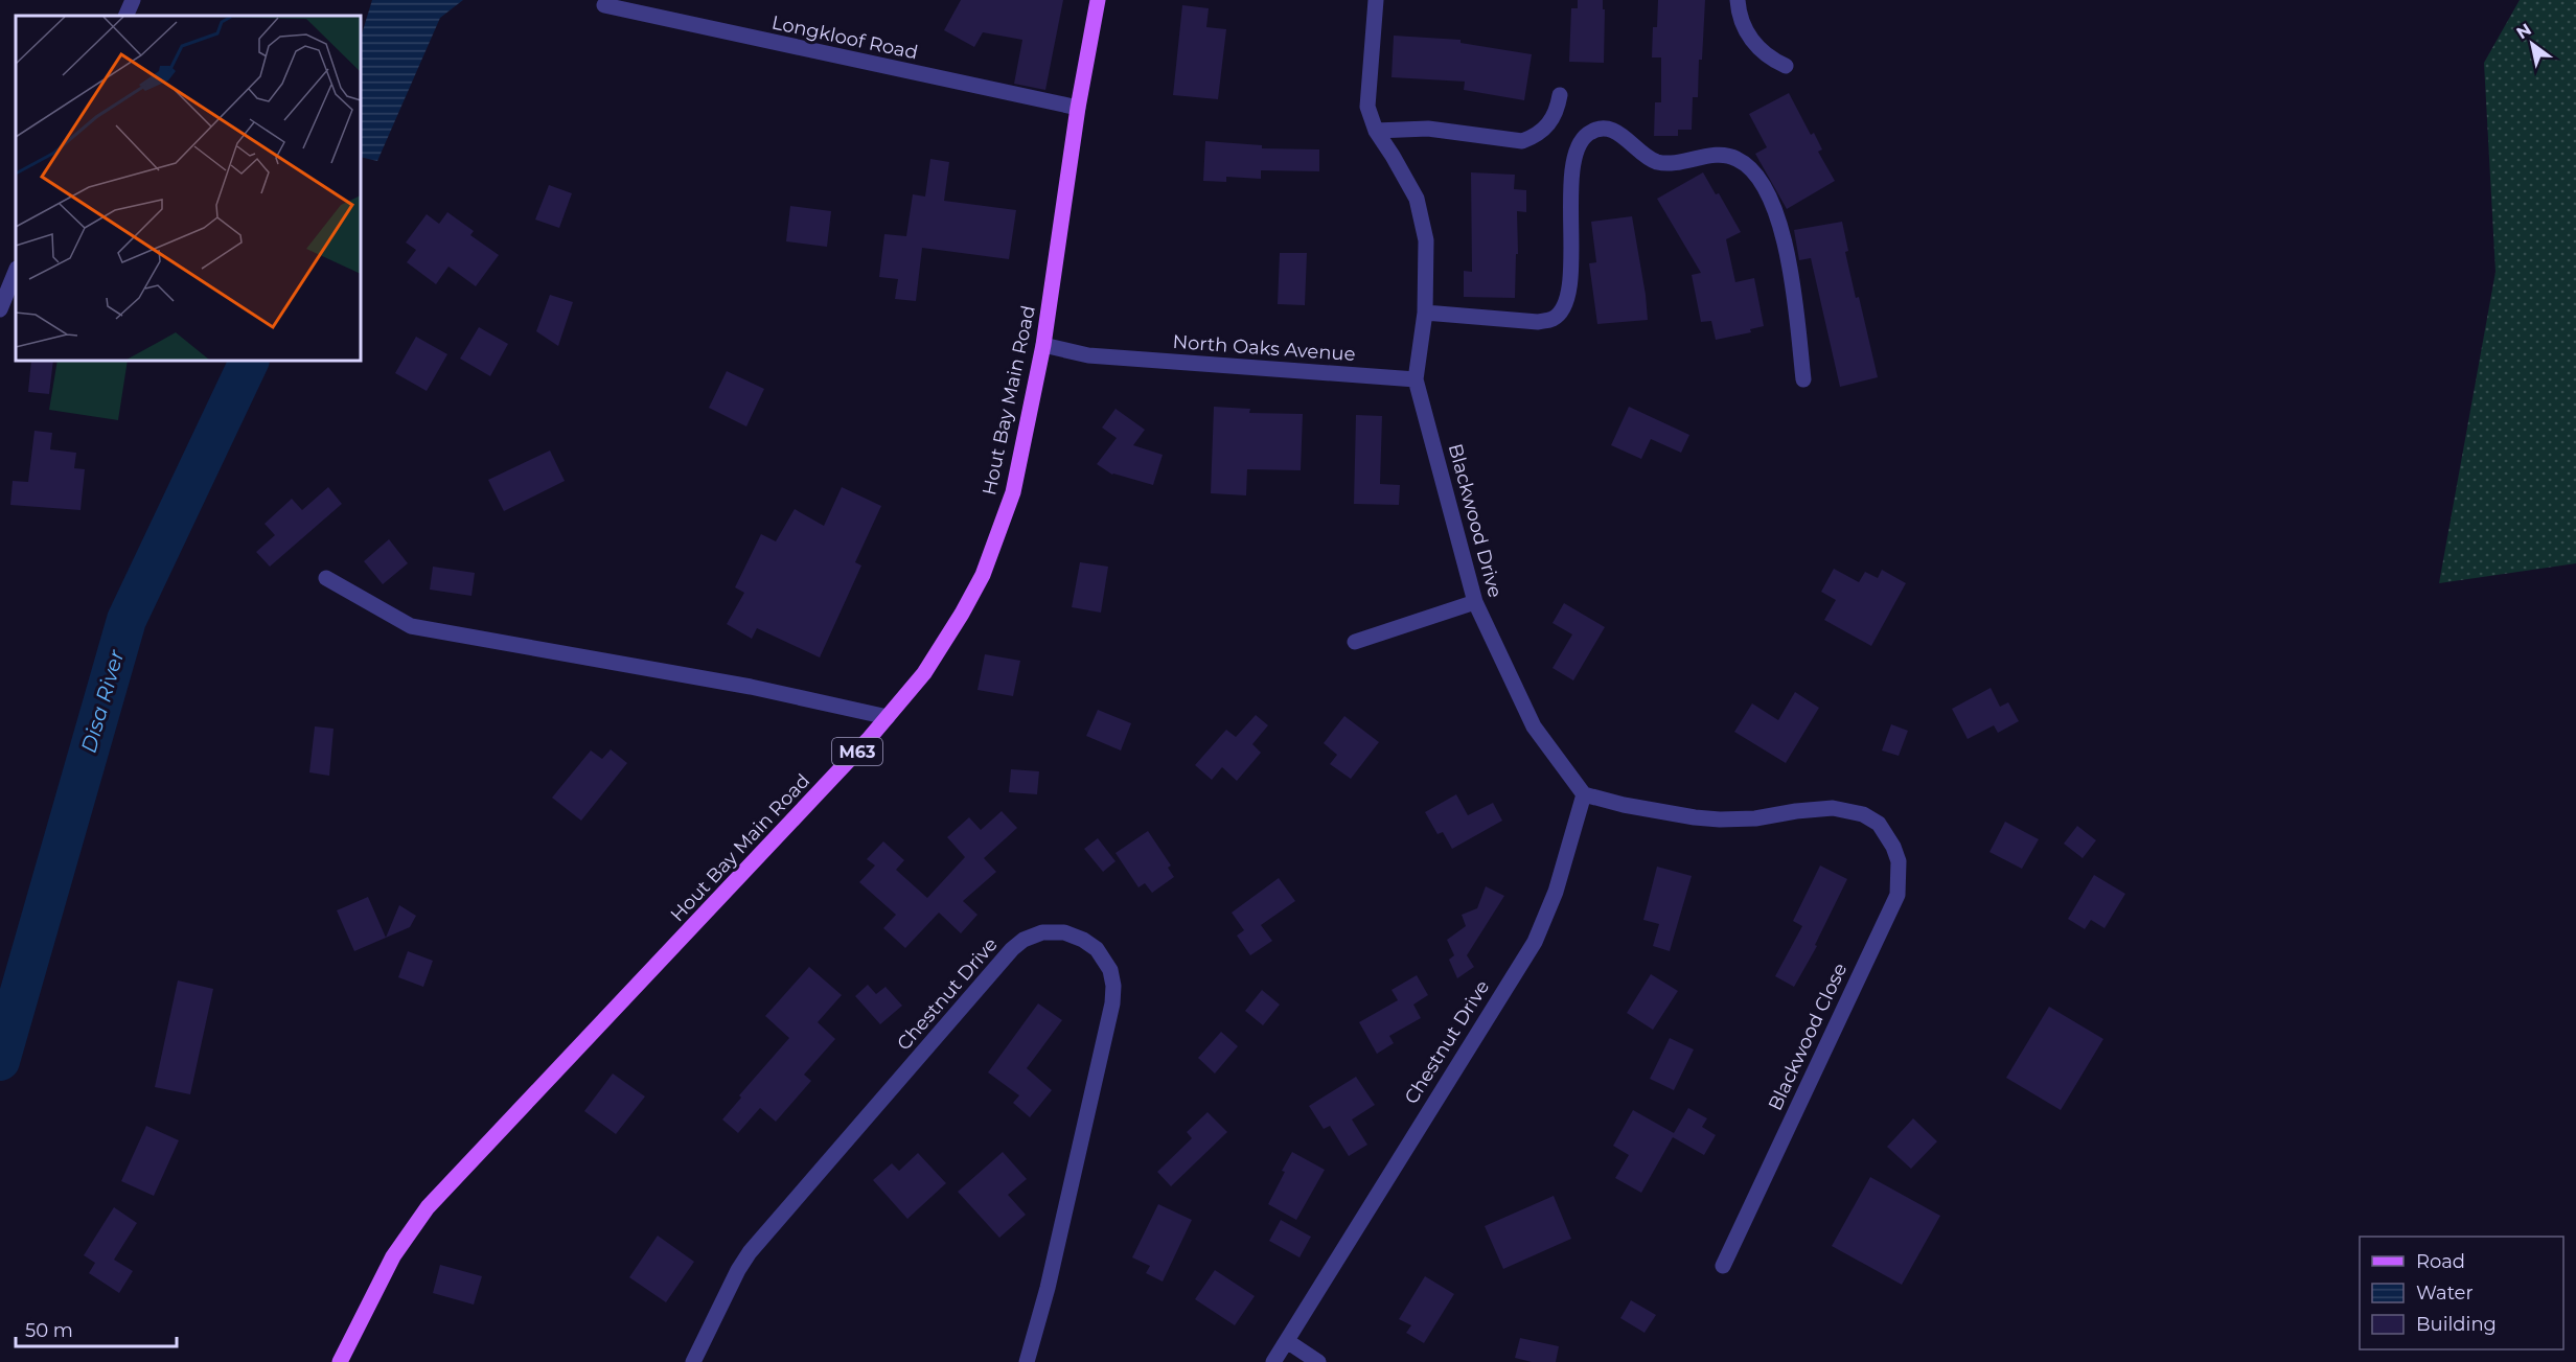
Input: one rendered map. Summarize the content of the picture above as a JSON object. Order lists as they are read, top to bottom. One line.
{"streets":{"main road":["Hout Bay Main Road","M63"],"street":["Longkloof Road","North Oaks Avenue","Blackwood Drive","Chestnut Drive","Blackwood Close"]},"crossings":[["Longkloof Road","Hout Bay Main Road"],["North Oaks Avenue","Hout Bay Main Road"],["North Oaks Avenue","Blackwood Drive"],["Blackwood Drive","Chestnut Drive"],["Blackwood Drive","Blackwood Close"],["Chestnut Drive","Blackwood Close"]],"water":["Disa River"],"legend":["Road","Water","Building"],"scale_bar":"50 m","north":"top left"}
